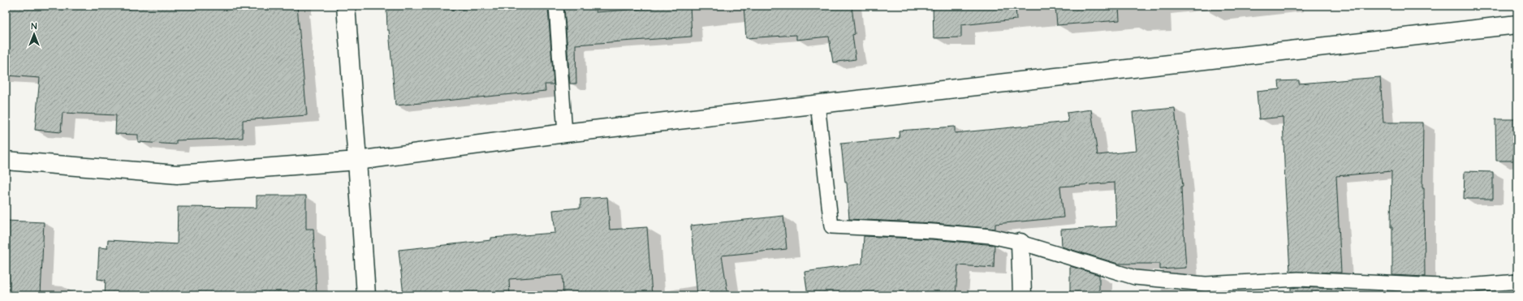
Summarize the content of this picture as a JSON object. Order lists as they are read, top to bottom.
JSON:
{
  "north": "top"
}
